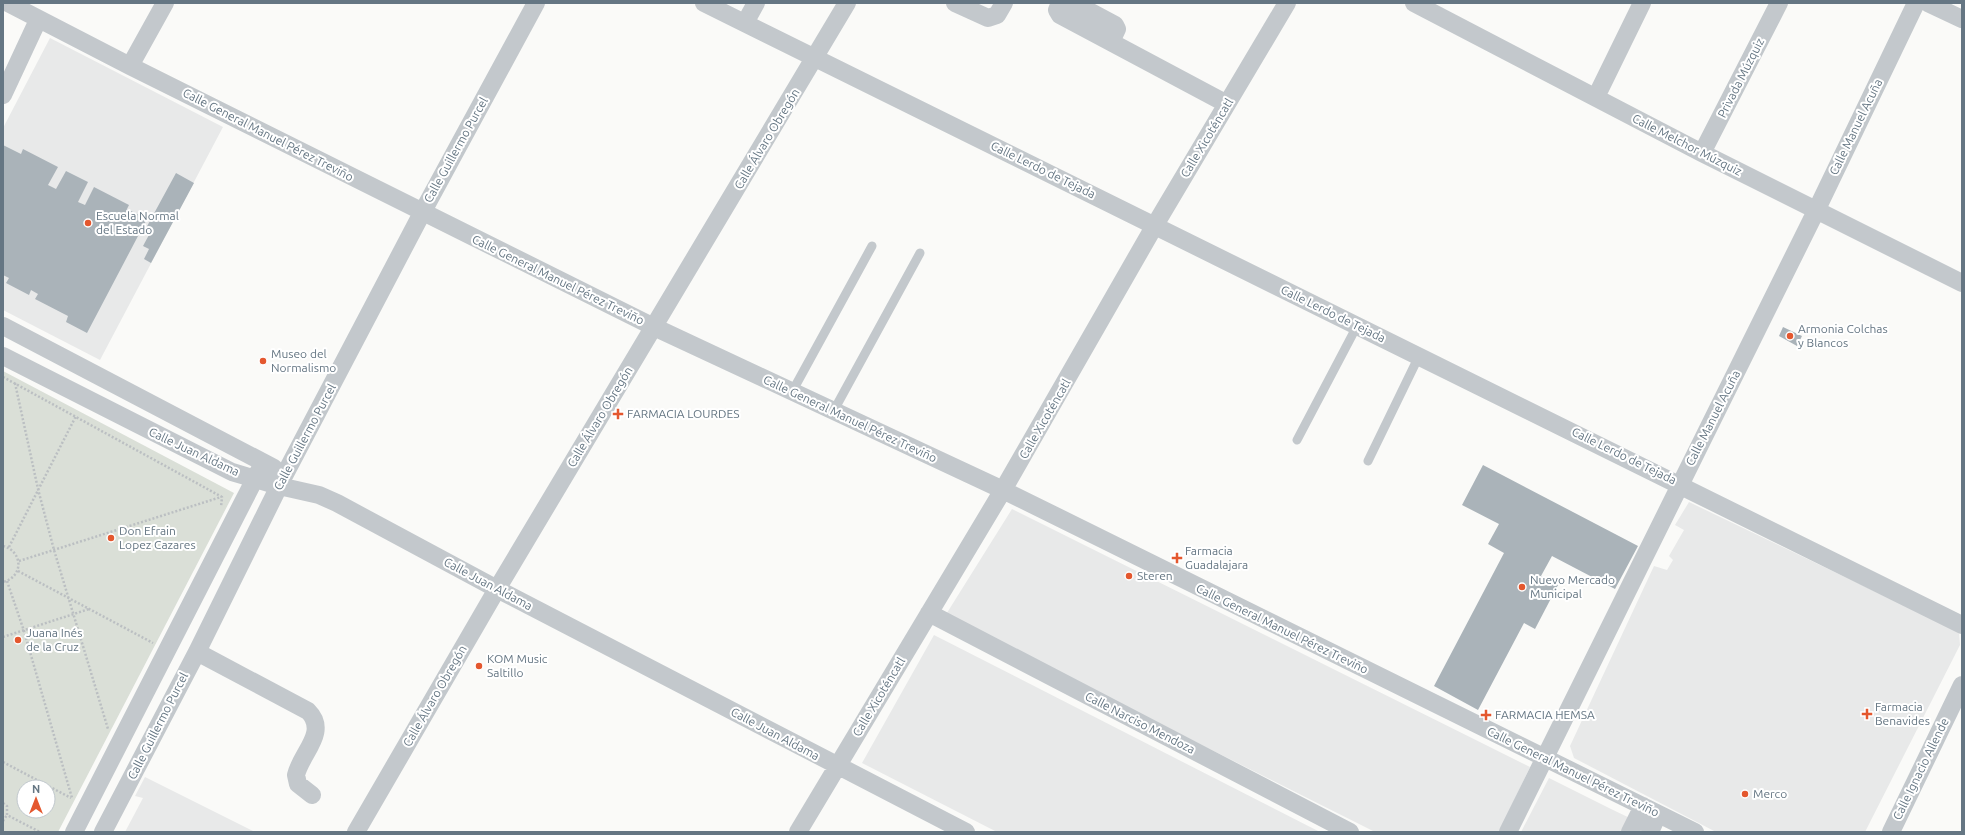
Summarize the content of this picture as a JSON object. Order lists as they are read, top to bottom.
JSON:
{
  "streets": {
    "street": [
      "Privada Múzquiz",
      "Calle Manuel Acuña",
      "Calle General Manuel Pérez Treviño",
      "Calle Xicoténcatl",
      "Calle Álvaro Obregón",
      "Calle Melchor Múzquiz",
      "Calle Guillermo Purcel",
      "Calle Lerdo de Tejada",
      "Calle Juan Aldama",
      "Calle Narciso Mendoza",
      "Calle Ignacio Allende"
    ]
  },
  "crossings": [
    ["Privada Múzquiz", "Calle Melchor Múzquiz"],
    ["Calle Manuel Acuña", "Calle General Manuel Pérez Treviño"],
    ["Calle Manuel Acuña", "Calle Melchor Múzquiz"],
    ["Calle Manuel Acuña", "Calle Lerdo de Tejada"],
    ["Calle General Manuel Pérez Treviño", "Calle Xicoténcatl"],
    ["Calle General Manuel Pérez Treviño", "Calle Álvaro Obregón"],
    ["Calle General Manuel Pérez Treviño", "Calle Guillermo Purcel"],
    ["Calle Xicoténcatl", "Calle Lerdo de Tejada"],
    ["Calle Xicoténcatl", "Calle Juan Aldama"],
    ["Calle Xicoténcatl", "Calle Narciso Mendoza"],
    ["Calle Álvaro Obregón", "Calle Lerdo de Tejada"],
    ["Calle Álvaro Obregón", "Calle Juan Aldama"],
    ["Calle Guillermo Purcel", "Calle Juan Aldama"]
  ],
  "places": {
    "other": [
      "Escuela Normal del Estado",
      "Armonia Colchas y Blancos",
      "Museo del Normalismo",
      "Don Efrain Lopez Cazares",
      "Steren",
      "Nuevo Mercado Municipal",
      "Juana Inés de la Cruz",
      "KOM Music Saltillo",
      "Merco"
    ],
    "health": [
      "FARMACIA LOURDES",
      "Farmacia Guadalajara",
      "Farmacia Benavides",
      "FARMACIA HEMSA"
    ]
  },
  "north": "top"
}
